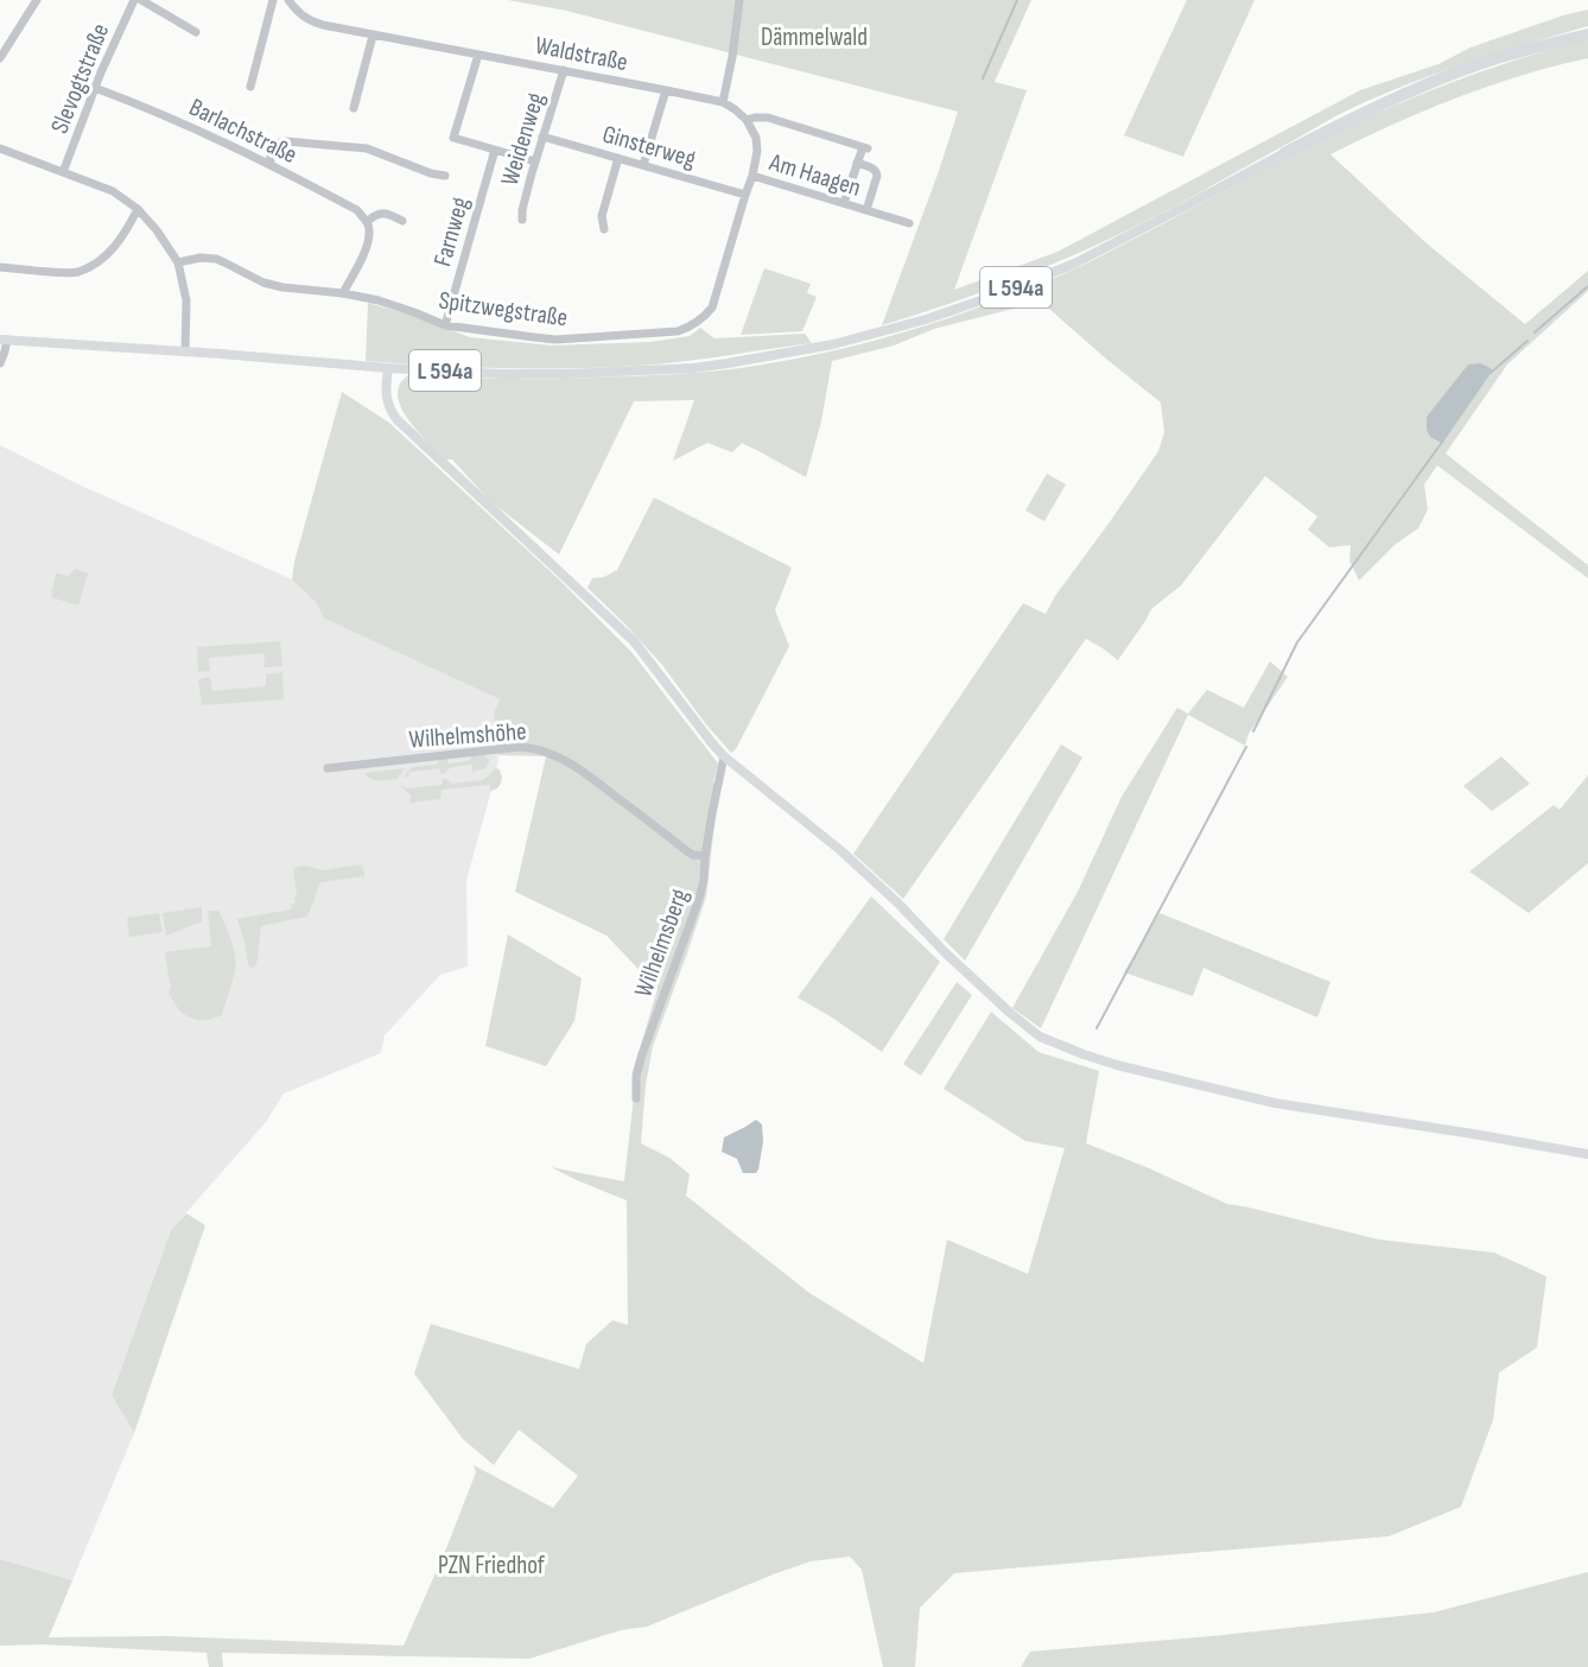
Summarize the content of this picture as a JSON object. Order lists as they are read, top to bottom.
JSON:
{
  "streets": {
    "highway": ["L 594a"],
    "street": [
      "Waldstraße",
      "Slevogtstraße",
      "Barlachstraße",
      "Weidenweg",
      "Ginsterweg",
      "Am Haagen",
      "Farnweg",
      "Spitzwegstraße",
      "Wilhelmshöhe",
      "Wilhelmsberg"
    ]
  },
  "crossings": [
    ["Waldstraße", "Weidenweg"],
    ["Waldstraße", "Spitzwegstraße"],
    ["Slevogtstraße", "Barlachstraße"],
    ["Weidenweg", "Ginsterweg"],
    ["Ginsterweg", "Spitzwegstraße"],
    ["Am Haagen", "Spitzwegstraße"],
    ["Farnweg", "Spitzwegstraße"],
    ["Wilhelmshöhe", "Wilhelmsberg"]
  ],
  "parks": ["Dämmelwald", "PZN Friedhof"]
}
